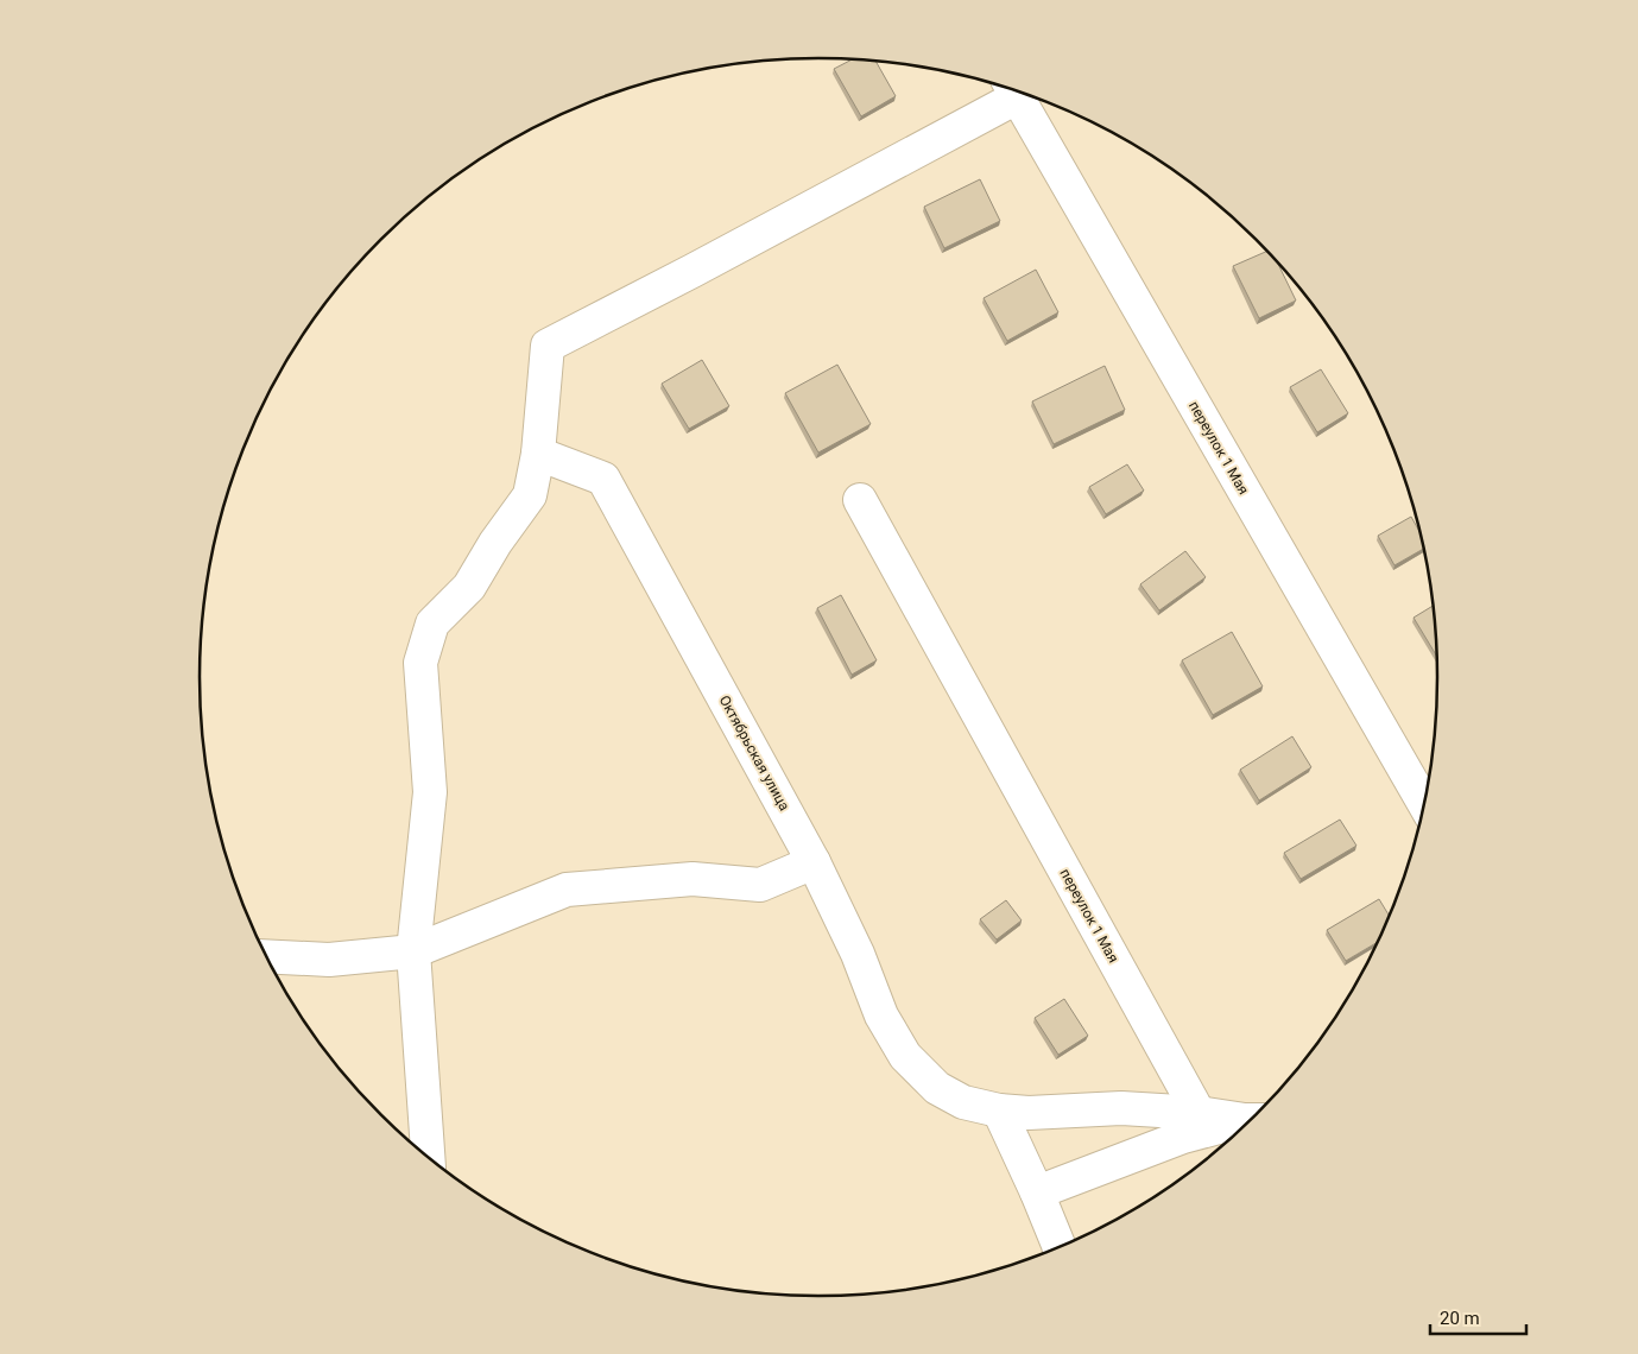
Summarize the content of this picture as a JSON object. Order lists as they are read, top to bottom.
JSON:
{
  "streets": {
    "street": ["переулок 1 Мая", "Октябрьская улица"]
  },
  "crossings": [
    ["переулок 1 Мая", "Октябрьская улица"]
  ],
  "scale_bar": "20 m"
}
